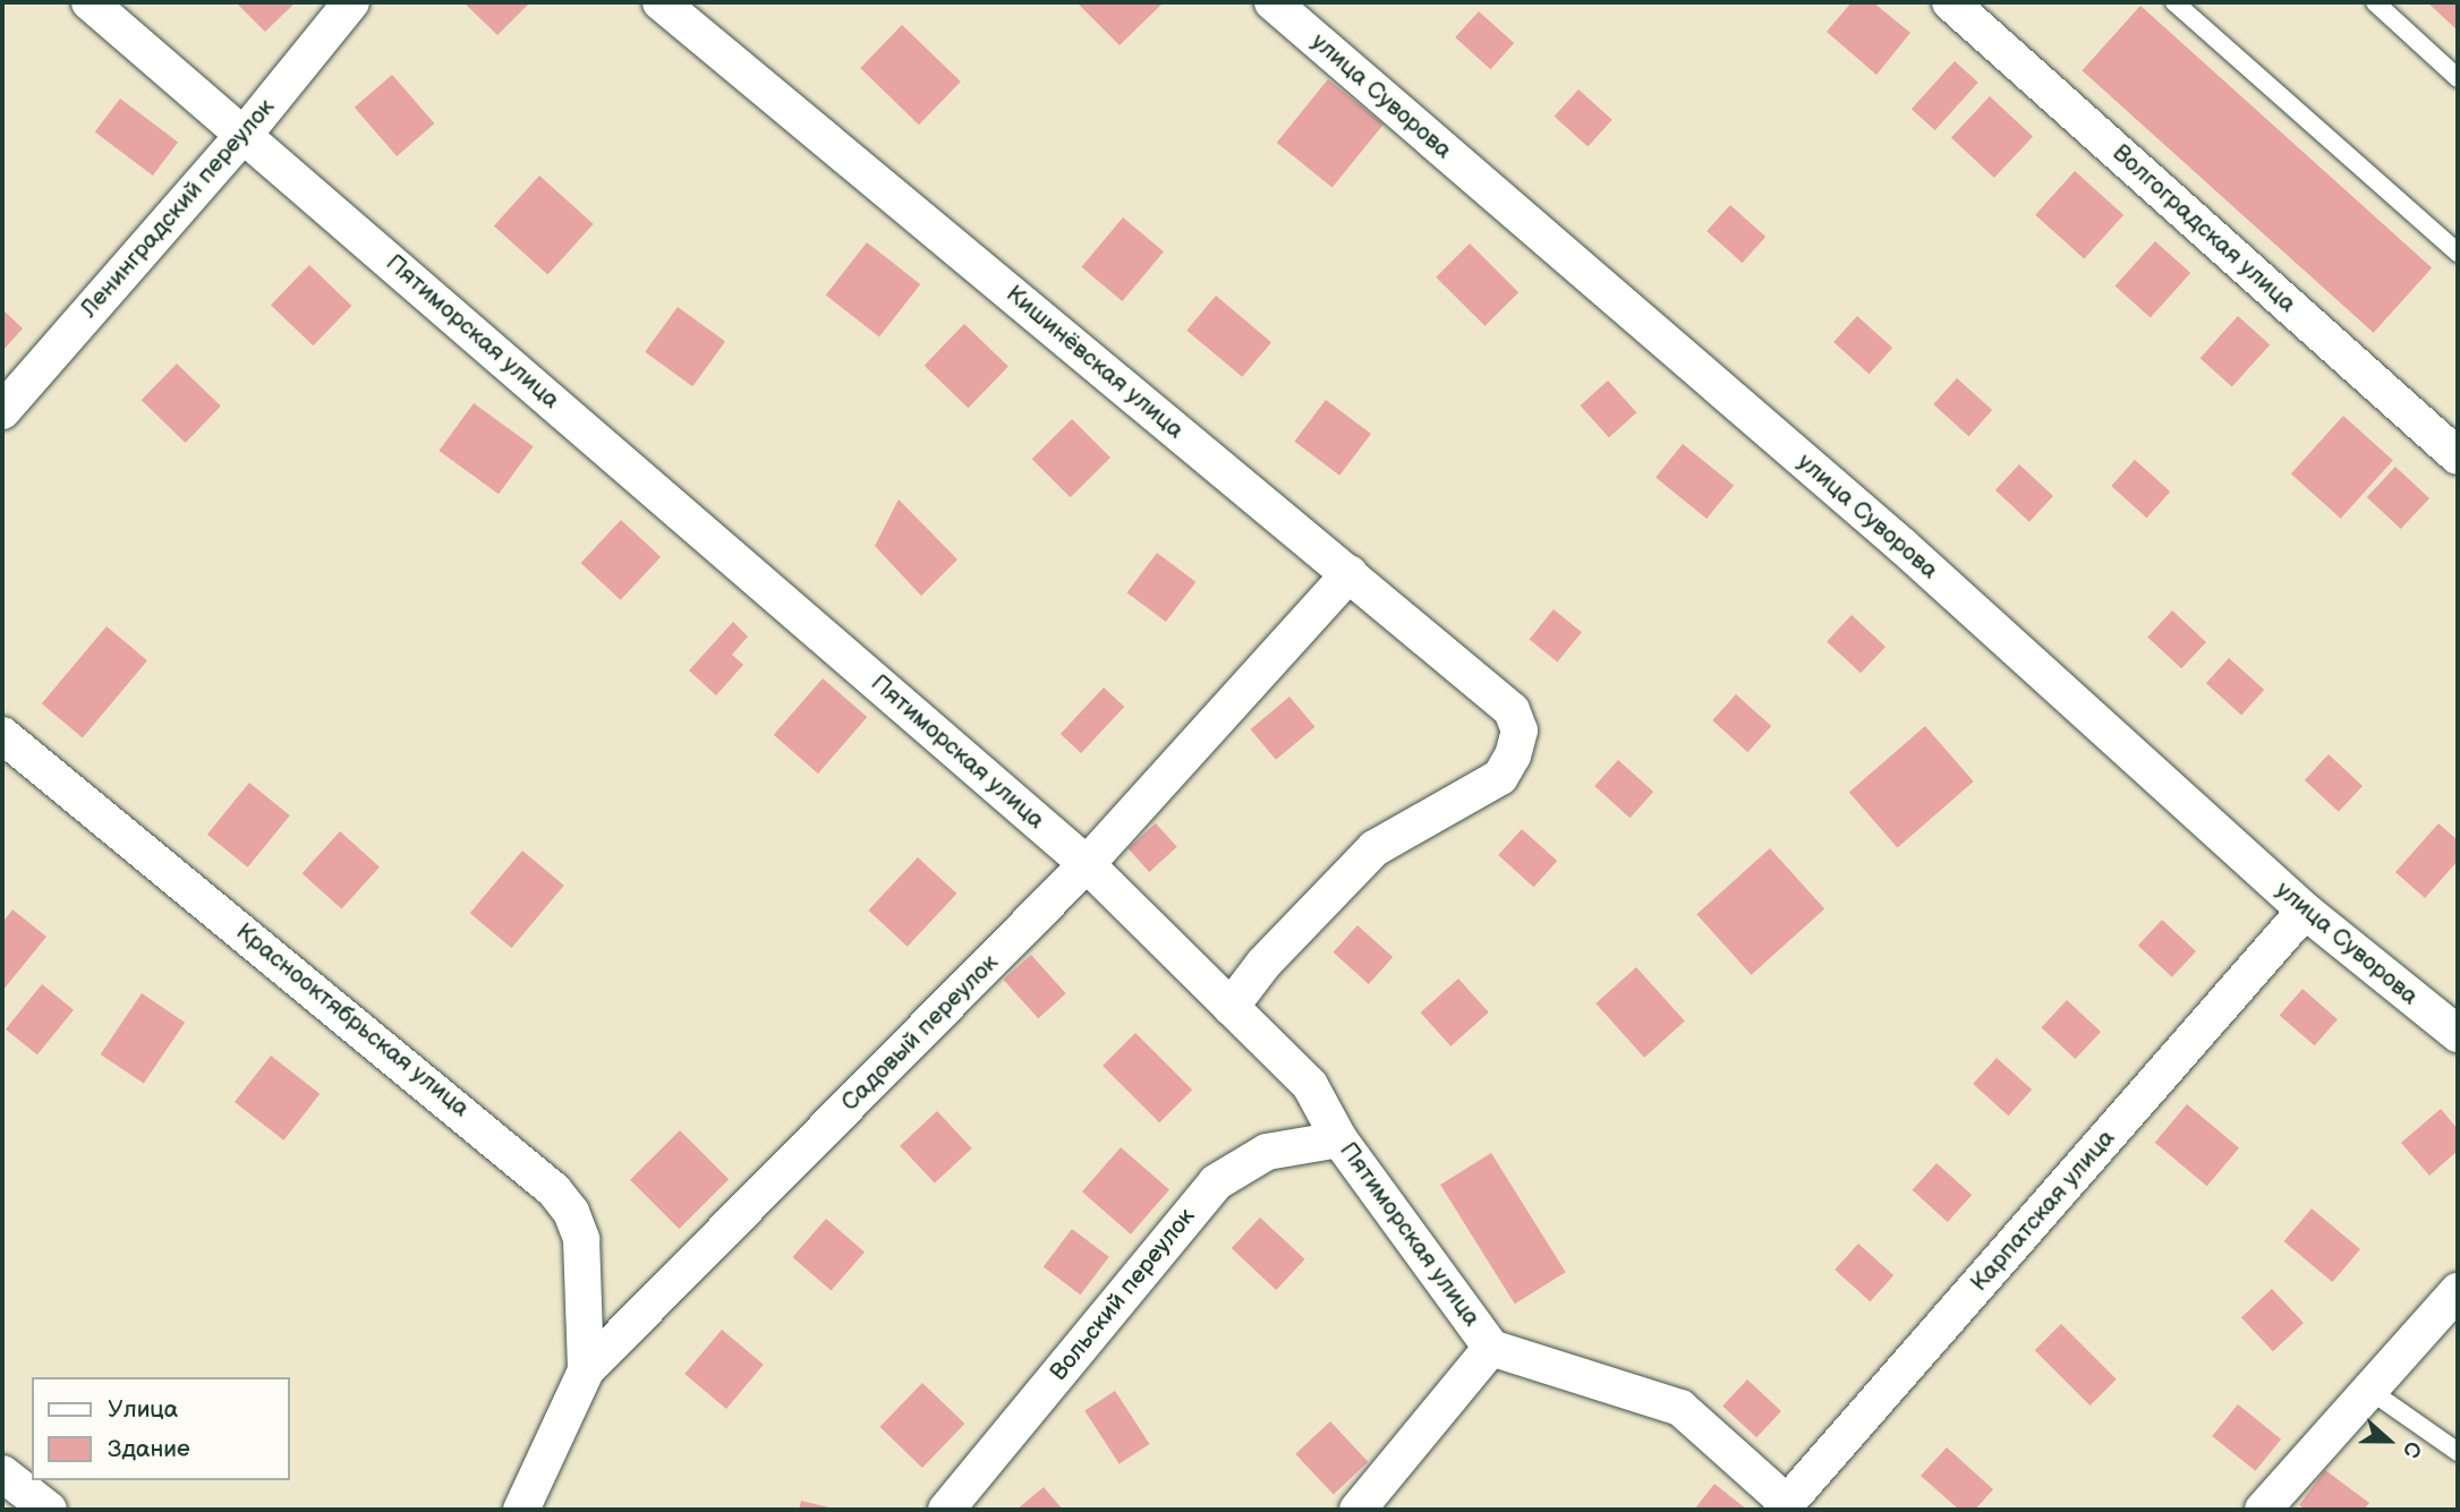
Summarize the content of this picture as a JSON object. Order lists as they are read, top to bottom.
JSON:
{
  "streets": {
    "street": [
      "улица Суворова",
      "Ленинградский переулок",
      "Волгоградская улица",
      "Пятиморская улица",
      "Кишинёвская улица",
      "Краснооктябрьская улица",
      "Садовый переулок",
      "Карпатская улица",
      "Вольский переулок"
    ]
  },
  "crossings": [
    ["улица Суворова", "Карпатская улица"],
    ["Ленинградский переулок", "Пятиморская улица"],
    ["Пятиморская улица", "Кишинёвская улица"],
    ["Пятиморская улица", "Садовый переулок"],
    ["Пятиморская улица", "Карпатская улица"],
    ["Пятиморская улица", "Вольский переулок"],
    ["Кишинёвская улица", "Садовый переулок"],
    ["Краснооктябрьская улица", "Садовый переулок"]
  ],
  "legend": ["Улица", "Здание"],
  "north": "right"
}
